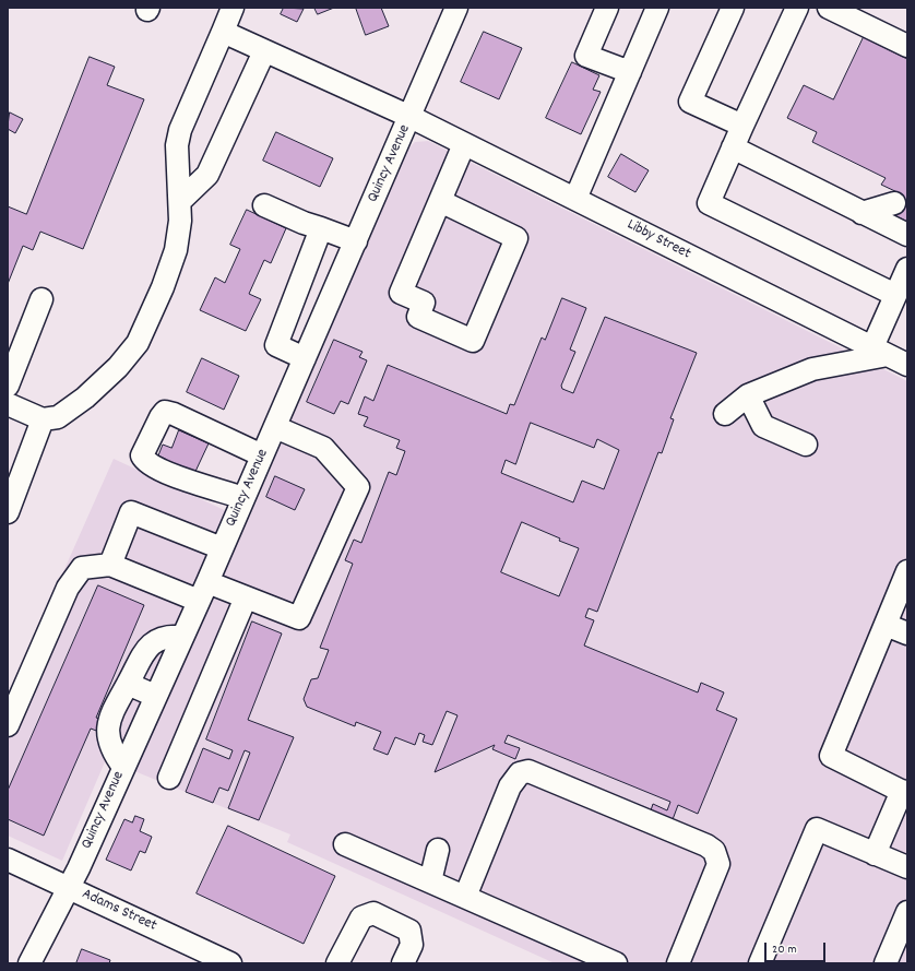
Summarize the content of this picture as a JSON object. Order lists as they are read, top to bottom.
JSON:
{
  "streets": {
    "street": ["Quincy Avenue", "Libby Street", "Adams Street"]
  },
  "crossings": [
    ["Quincy Avenue", "Libby Street"],
    ["Quincy Avenue", "Adams Street"]
  ],
  "scale_bar": "20 m"
}
